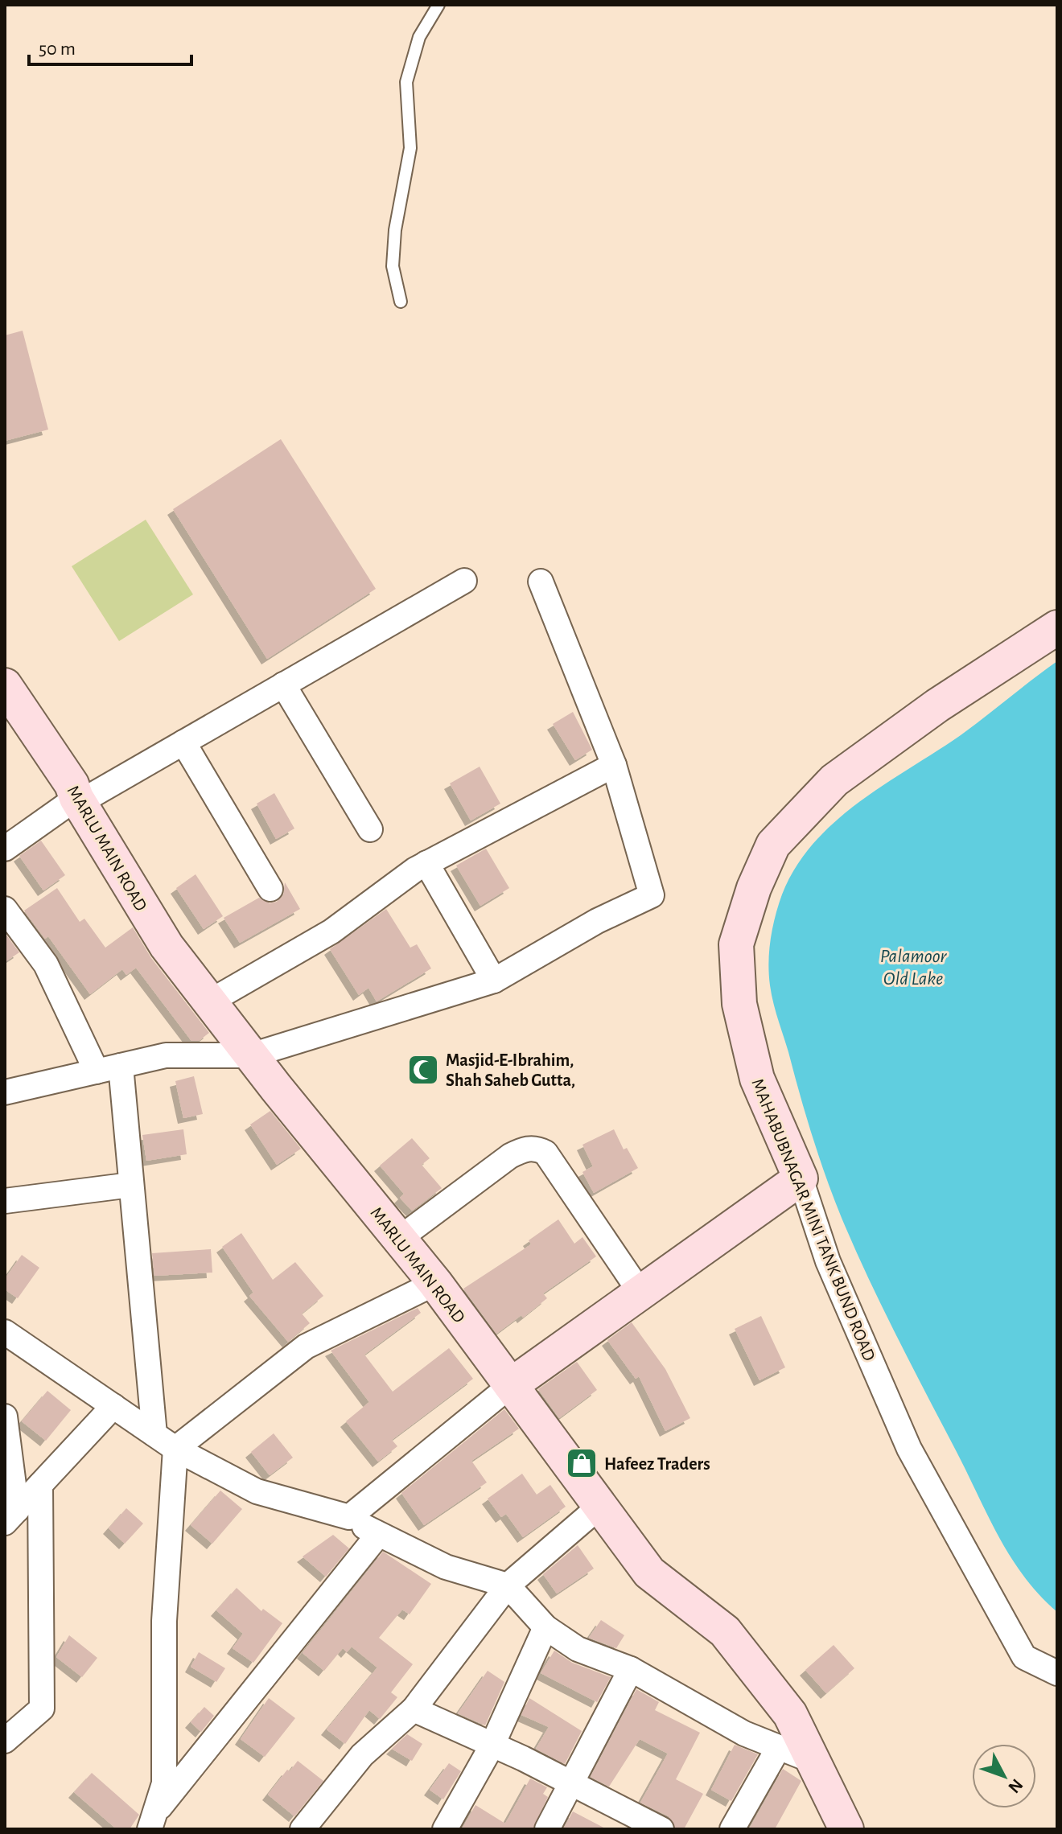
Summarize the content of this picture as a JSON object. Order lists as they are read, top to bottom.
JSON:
{
  "streets": {
    "street": ["MARLU MAIN ROAD", "MAHABUBNAGAR MINI TANK BUND ROAD"]
  },
  "water": ["Palamoor Old Lake"],
  "places": {
    "mosque": ["Masjid-E-Ibrahim, Shah Saheb Gutta,"],
    "shop": ["Hafeez Traders"]
  },
  "scale_bar": "50 m",
  "north": "bottom right"
}
